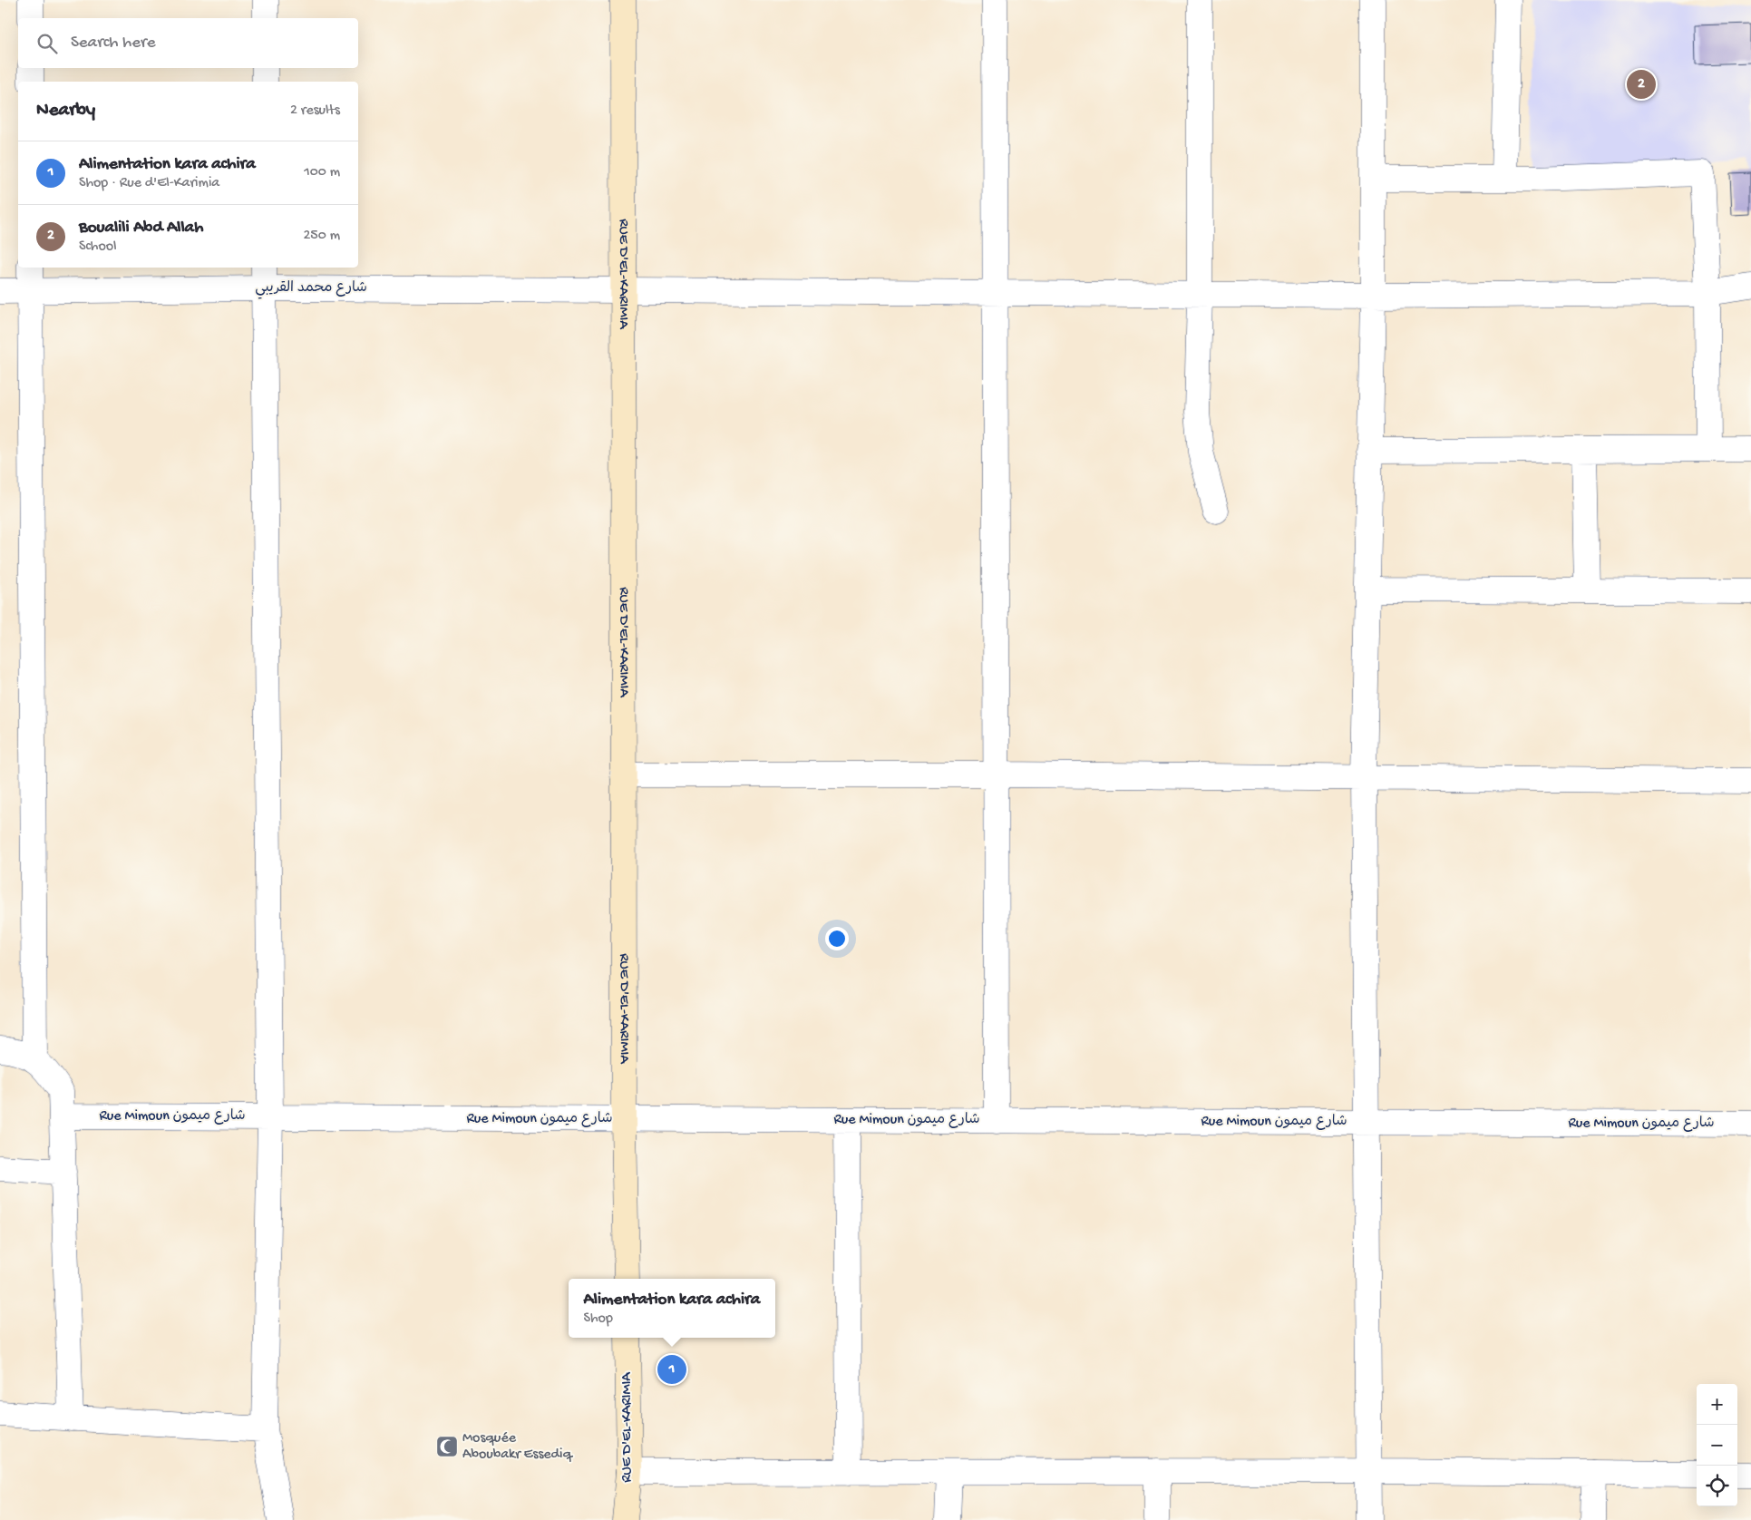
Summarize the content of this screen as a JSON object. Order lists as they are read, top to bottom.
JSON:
{
  "streets": {
    "main road": ["RUE D'EL-KARIMIA"],
    "street": ["شارع محمد القريبي", "Rue Mimoun شارع ميمون"]
  },
  "crossings": [
    ["RUE D'EL-KARIMIA", "شارع محمد القريبي"],
    ["RUE D'EL-KARIMIA", "Rue Mimoun شارع ميمون"]
  ],
  "places": {
    "mosque": ["Mosquée Aboubakr Essediq"]
  },
  "page": {
    "search": "Search here",
    "pins": ["2", "1"],
    "heading": ["Nearby", "2 results"],
    "list": [
      {
        "mark": "1",
        "name": "Alimentation kara achira",
        "note": "Shop · Rue d'El-Karimia",
        "value": "100 m"
      },
      {
        "mark": "2",
        "name": "Boualili Abd Allah",
        "note": "School",
        "value": "250 m"
      }
    ],
    "popup": ["Alimentation kara achira", "Shop"],
    "map_buttons": ["+", "−"]
  }
}
